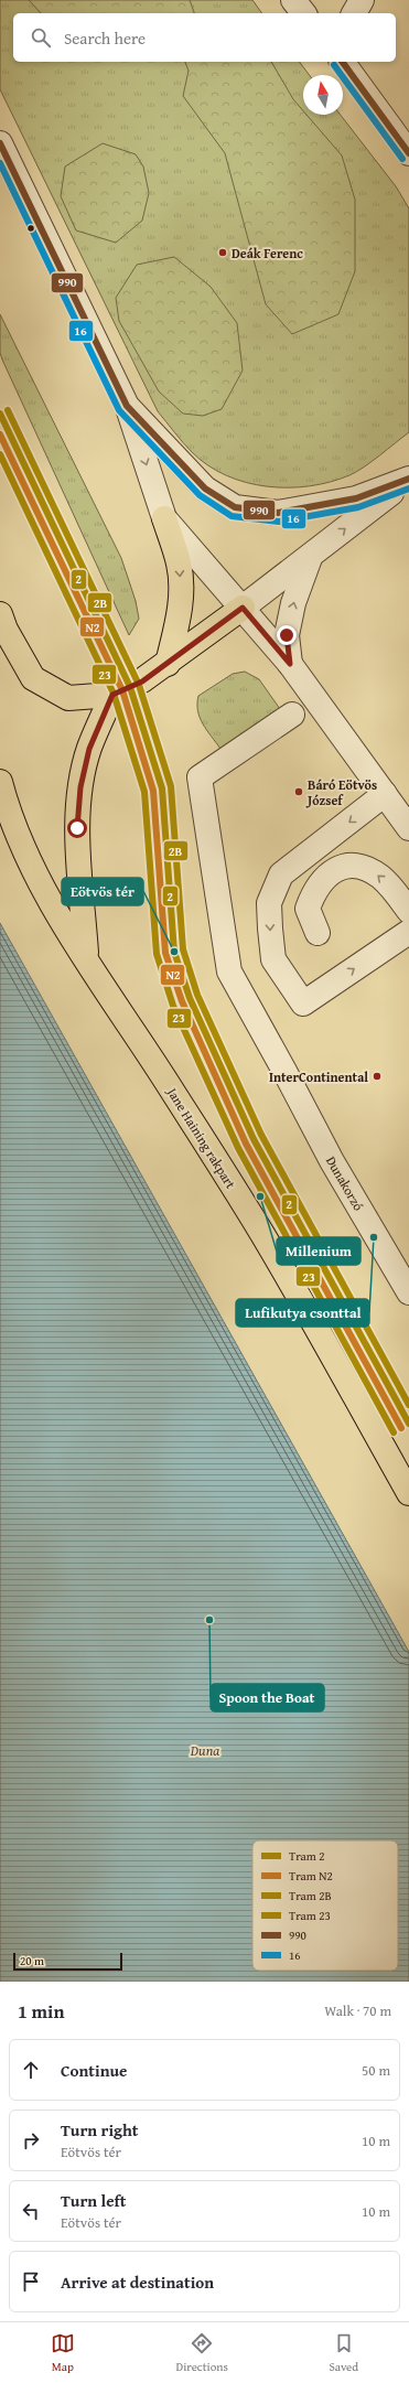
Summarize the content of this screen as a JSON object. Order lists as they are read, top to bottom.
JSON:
{
  "streets": {
    "main road": ["Jane Haining rakpart"],
    "street": ["Dunakorzó"]
  },
  "water": ["Duna"],
  "places": [
    "Deák Ferenc",
    "Báró Eötvös József",
    "Eötvös tér",
    "InterContinental",
    "Millenium",
    "Lufikutya csonttal",
    "Spoon the Boat"
  ],
  "lines": [
    "transit line 990",
    "transit line 16",
    "tram line 2B",
    "tram line 2",
    "tram line N2",
    "tram line 23"
  ],
  "legend": [
    "Tram 2",
    "Tram N2",
    "Tram 2B",
    "Tram 23",
    "990",
    "16"
  ],
  "scale_bar": "20 m",
  "north": "top",
  "page": {
    "search": "Search here",
    "scale": "20 m",
    "heading": ["1 min", "Walk · 70 m"],
    "list": [
      ["Continue", "50 m"],
      ["Turn right", "Eötvös tér", "10 m"],
      ["Turn left", "Eötvös tér", "10 m"],
      "Arrive at destination"
    ],
    "nav": ["Map", "Directions", "Saved"]
  }
}
